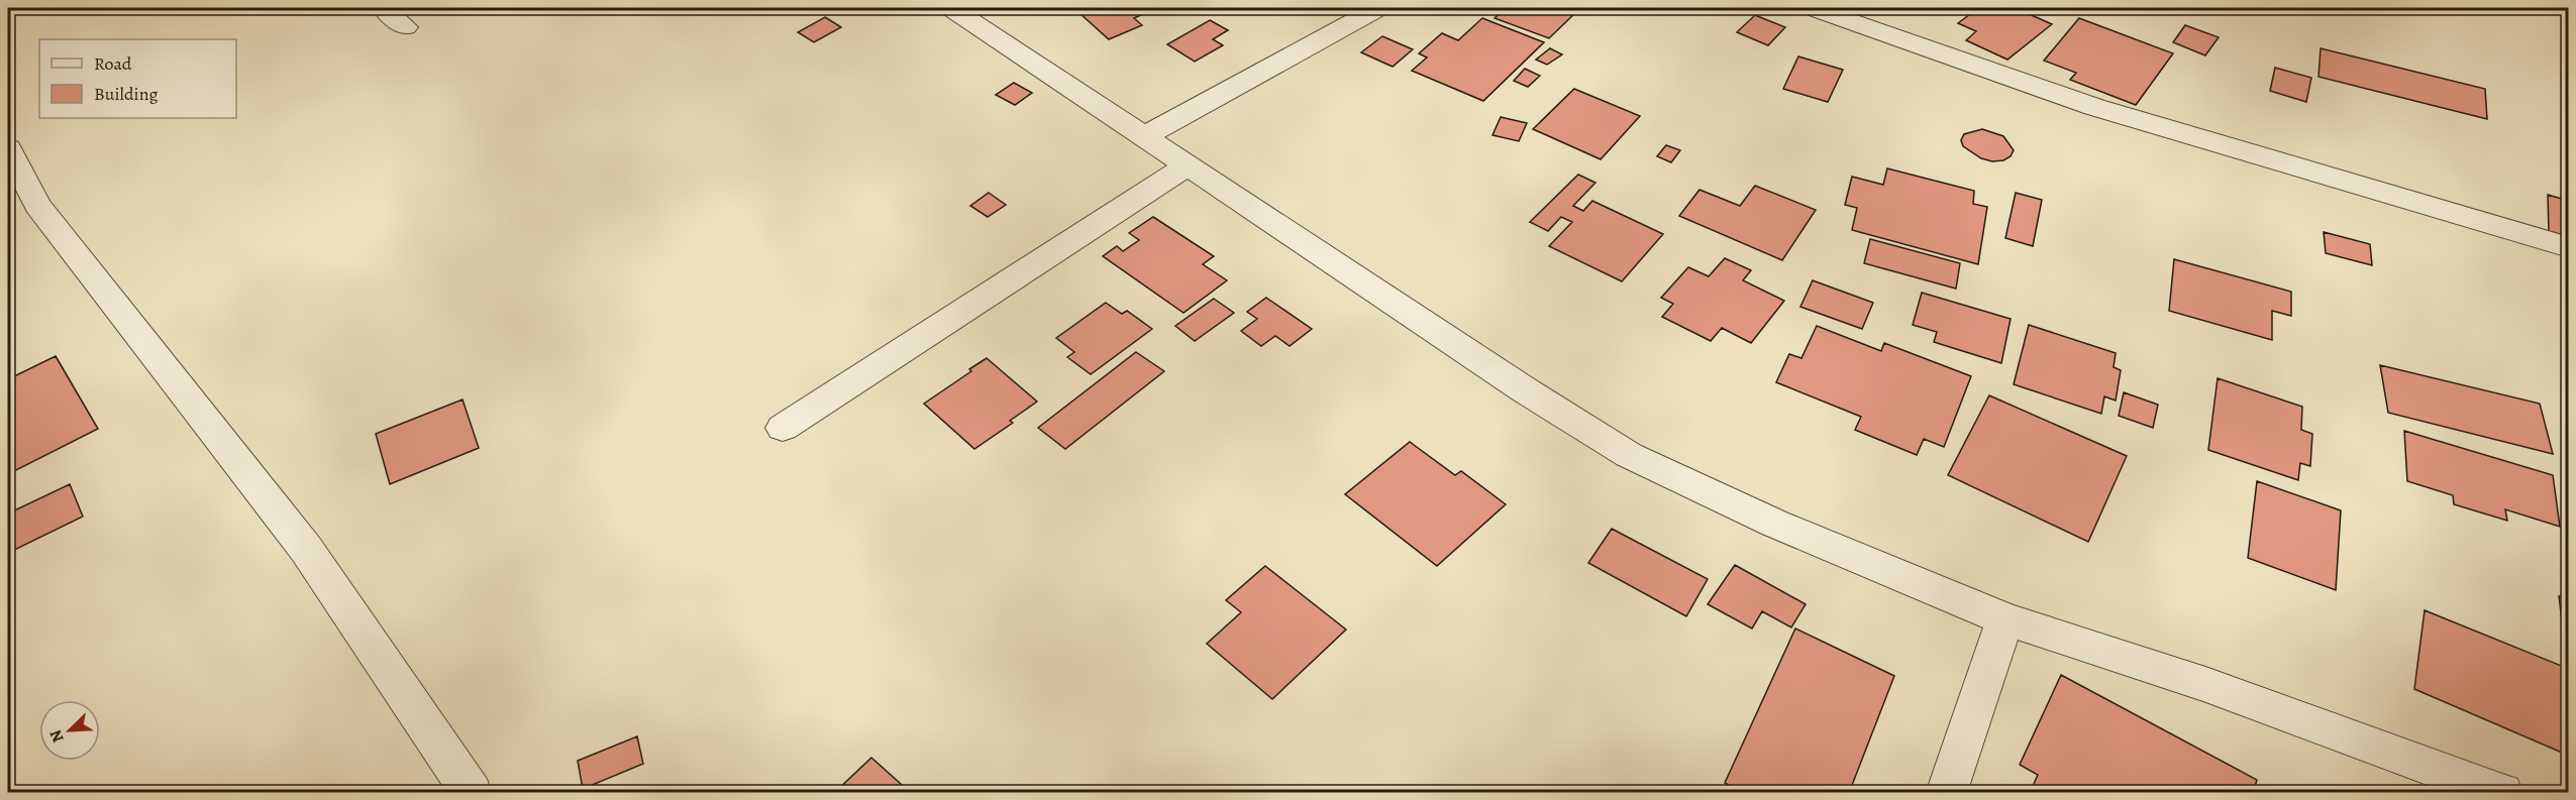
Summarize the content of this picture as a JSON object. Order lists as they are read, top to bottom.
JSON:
{
  "legend": ["Road", "Building"],
  "north": "bottom left"
}
